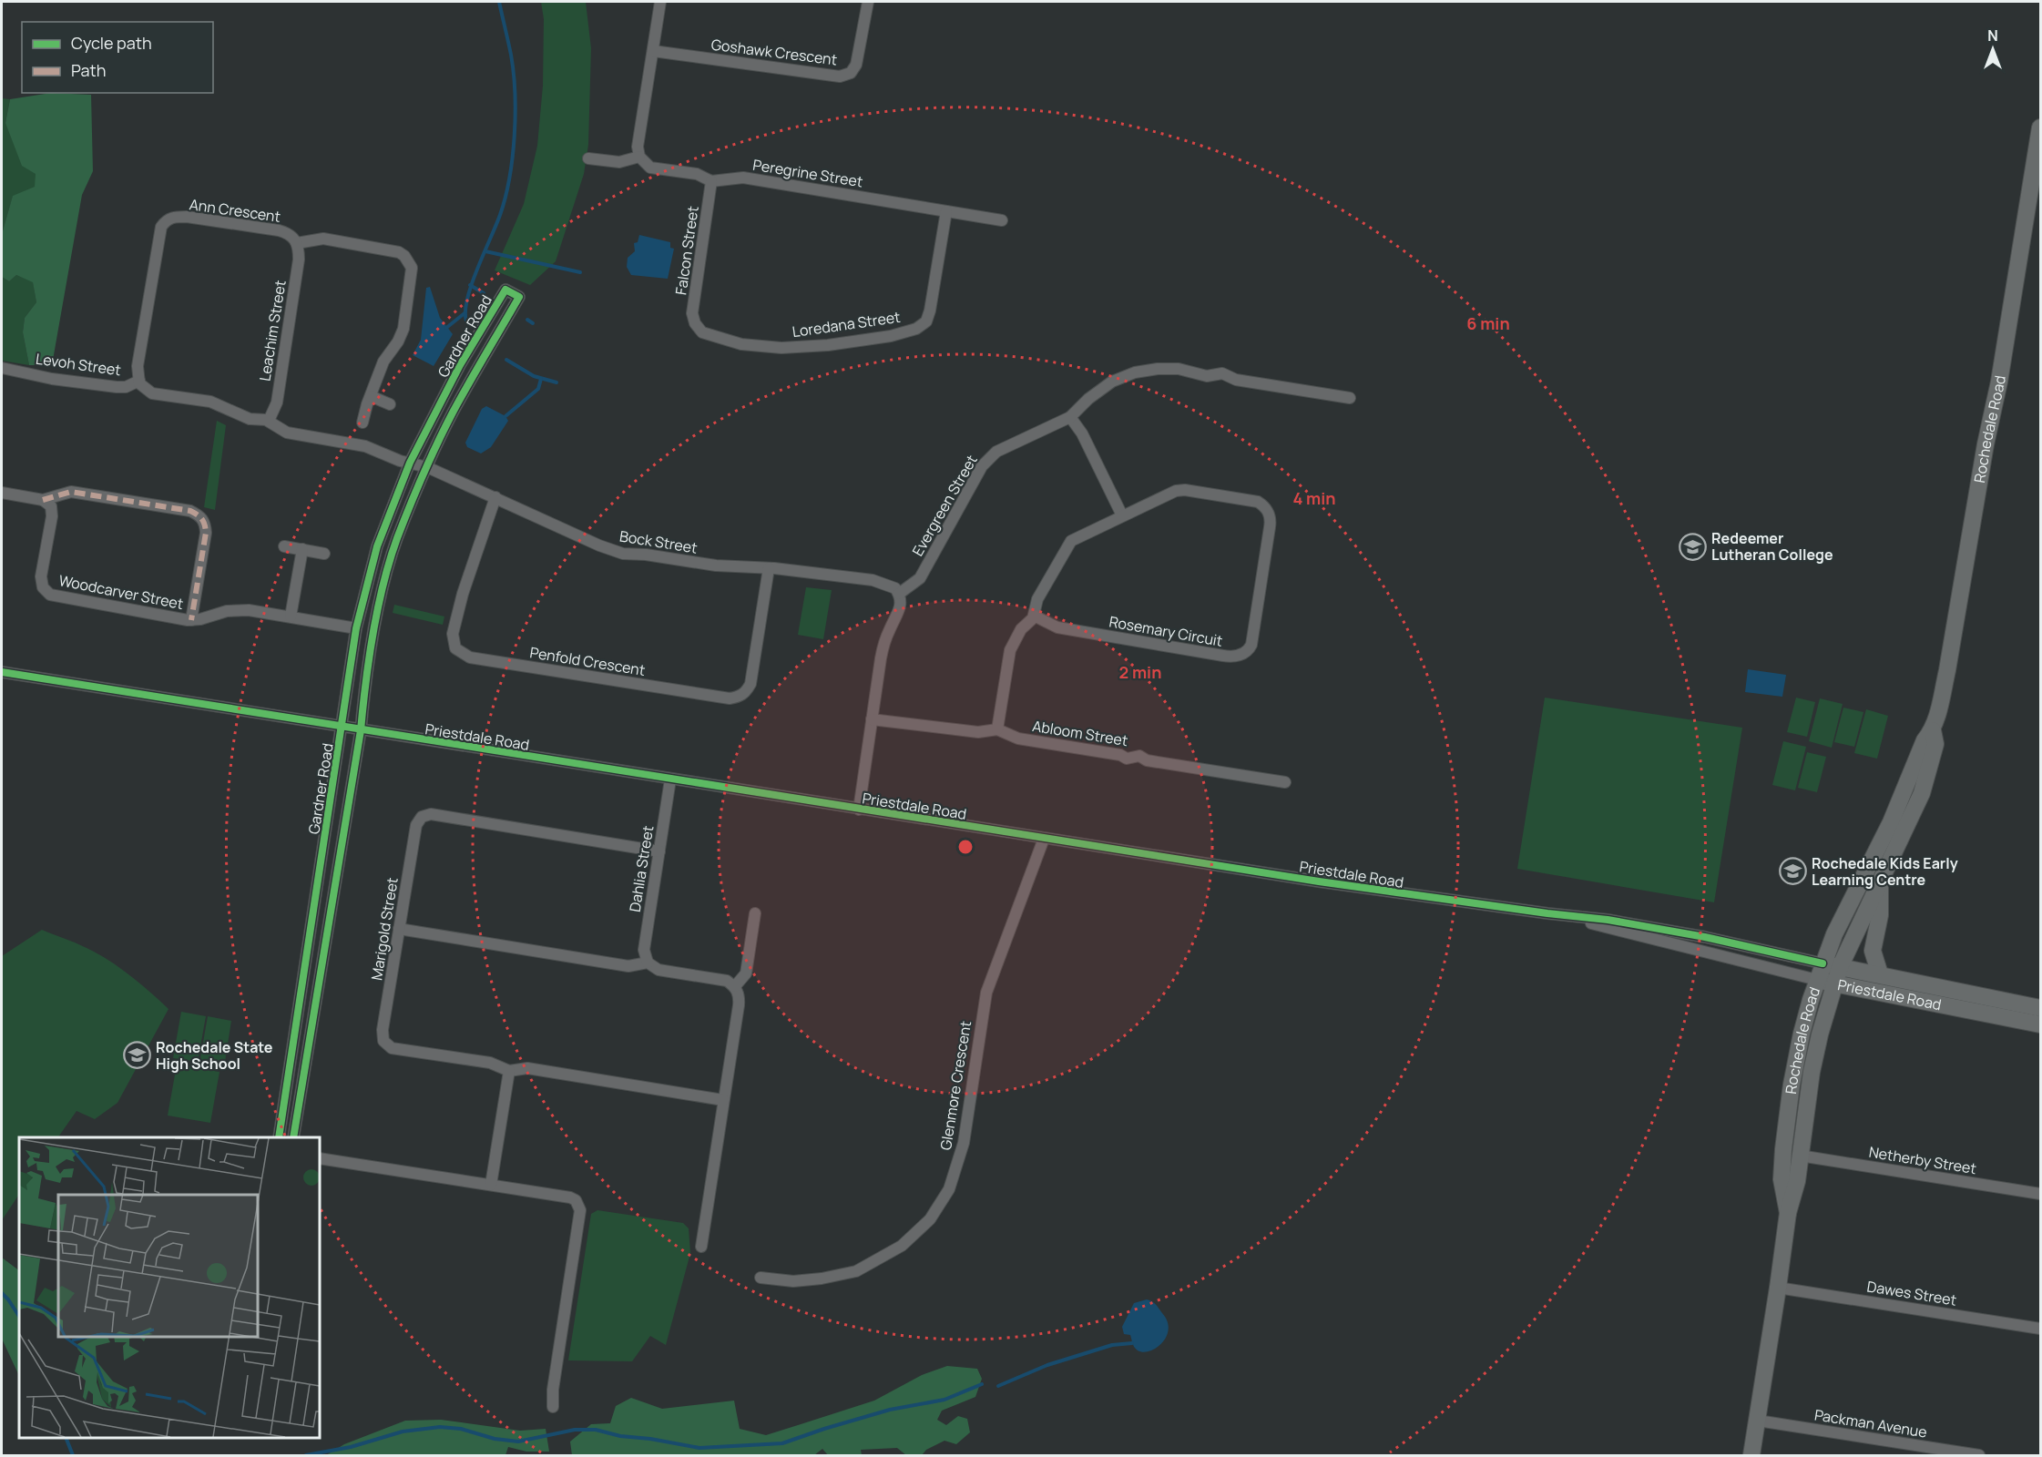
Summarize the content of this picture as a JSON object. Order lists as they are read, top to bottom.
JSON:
{
  "streets": {
    "main road": ["Rochedale Road", "Priestdale Road"],
    "street": [
      "Goshawk Crescent",
      "Peregrine Street",
      "Ann Crescent",
      "Falcon Street",
      "Loredana Street",
      "Leachim Street",
      "Gardner Road",
      "Levoh Street",
      "Evergreen Street",
      "Bock Street",
      "Woodcarver Street",
      "Rosemary Circuit",
      "Penfold Crescent",
      "Abloom Street",
      "Dahlia Street",
      "Marigold Street",
      "Glenmore Crescent",
      "Netherby Street",
      "Dawes Street",
      "Packman Avenue"
    ]
  },
  "crossings": [
    ["Peregrine Street", "Falcon Street"],
    ["Peregrine Street", "Loredana Street"],
    ["Ann Crescent", "Leachim Street"],
    ["Ann Crescent", "Levoh Street"],
    ["Falcon Street", "Loredana Street"],
    ["Leachim Street", "Levoh Street"],
    ["Gardner Road", "Levoh Street"],
    ["Gardner Road", "Bock Street"],
    ["Gardner Road", "Woodcarver Street"],
    ["Gardner Road", "Priestdale Road"],
    ["Levoh Street", "Bock Street"],
    ["Rochedale Road", "Priestdale Road"],
    ["Rochedale Road", "Netherby Street"],
    ["Rochedale Road", "Dawes Street"],
    ["Rochedale Road", "Packman Avenue"],
    ["Evergreen Street", "Bock Street"],
    ["Bock Street", "Penfold Crescent"],
    ["Rosemary Circuit", "Abloom Street"],
    ["Priestdale Road", "Dahlia Street"],
    ["Priestdale Road", "Glenmore Crescent"],
    ["Dahlia Street", "Marigold Street"]
  ],
  "places": {
    "school or university": ["Redeemer Lutheran College", "Rochedale Kids Early Learning Centre", "Rochedale State High School"]
  },
  "legend": ["Cycle path", "Path"],
  "north": "top",
  "rings": ["6 min", "4 min", "2 min"]
}
